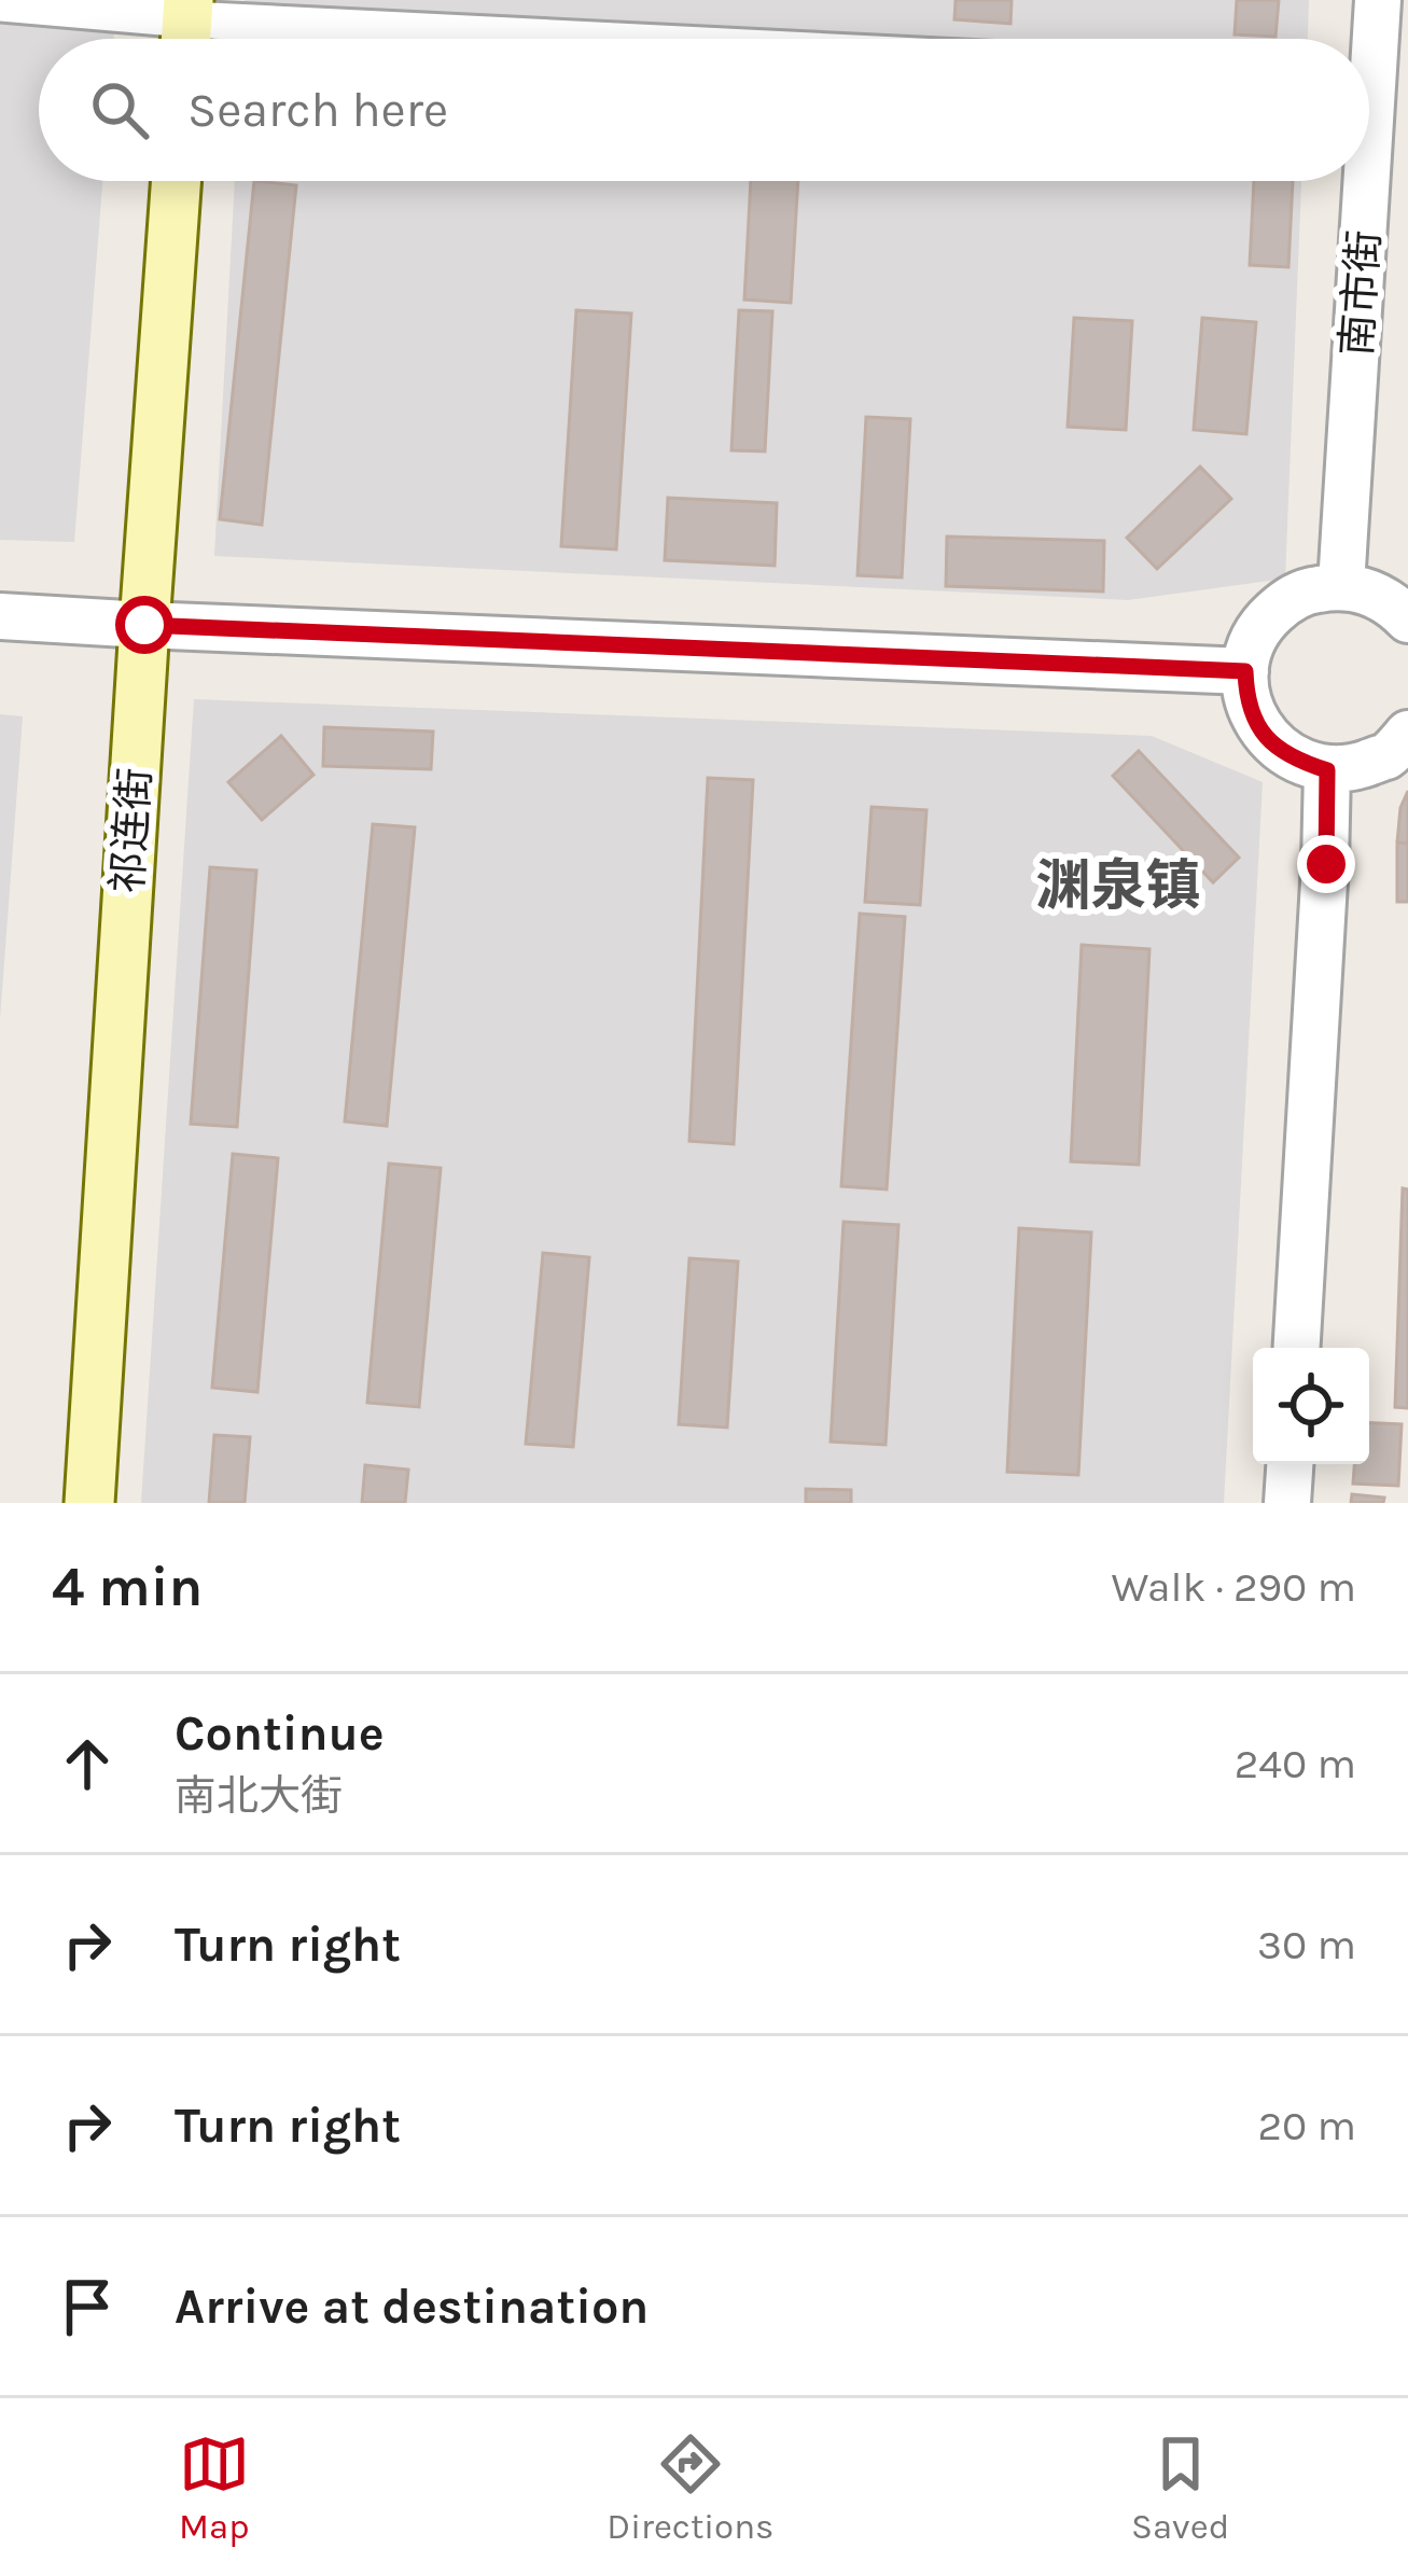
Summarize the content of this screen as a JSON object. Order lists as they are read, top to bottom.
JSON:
{
  "streets": {
    "main road": ["祁连街"],
    "street": ["南市街"]
  },
  "districts": ["渊泉镇"],
  "page": {
    "search": "Search here",
    "heading": ["4 min", "Walk · 290 m"],
    "list": [
      ["Continue", "南北大街", "240 m"],
      ["Turn right", "30 m"],
      ["Turn right", "20 m"],
      "Arrive at destination"
    ],
    "nav": ["Map", "Directions", "Saved"]
  }
}
